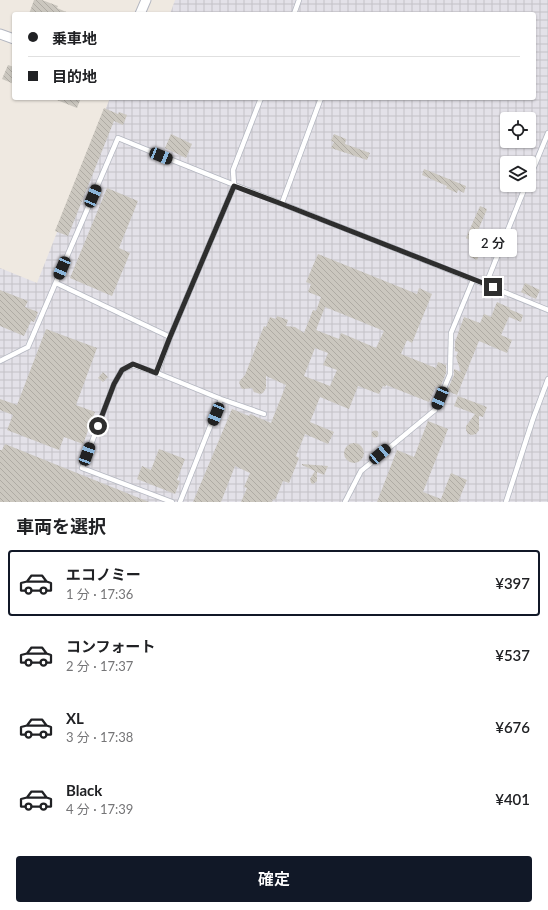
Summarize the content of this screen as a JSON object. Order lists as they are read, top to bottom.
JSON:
{
  "page": {
    "banner": ["乗車地", "目的地"],
    "bubble": "2 分",
    "heading": "車両を選択",
    "list": [
      {
        "name": "エコノミー",
        "note": "1 分 · 17:36",
        "value": "¥397"
      },
      {
        "name": "コンフォート",
        "note": "2 分 · 17:37",
        "value": "¥537"
      },
      {
        "name": "XL",
        "note": "3 分 · 17:38",
        "value": "¥676"
      },
      {
        "name": "Black",
        "note": "4 分 · 17:39",
        "value": "¥401"
      }
    ],
    "buttons": "確定"
  }
}
